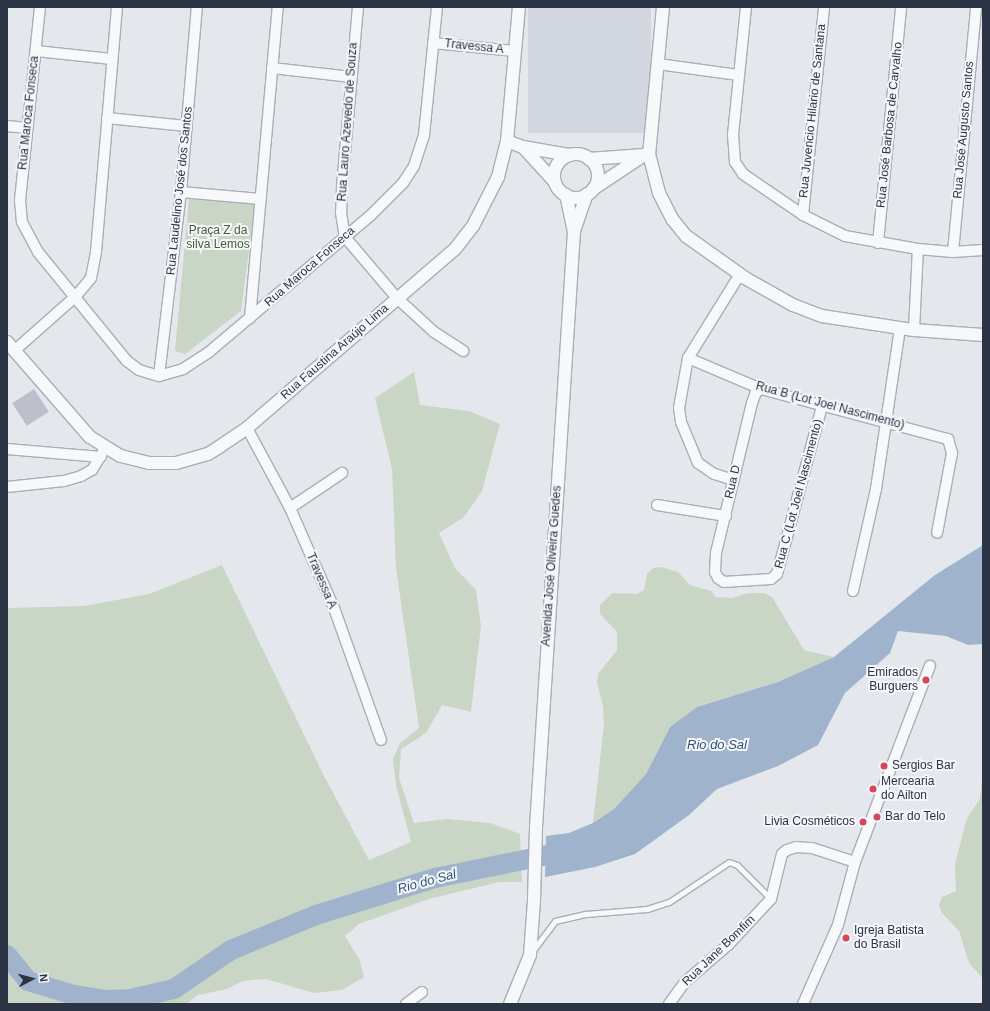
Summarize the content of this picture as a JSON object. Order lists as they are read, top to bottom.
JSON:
{
  "streets": {
    "street": [
      "Travessa A",
      "Rua Juvencio Hilario de Santana",
      "Rua Maroca Fonseca",
      "Rua Lauro Azevedo de Souza",
      "Rua José Barbosa de Carvalho",
      "Rua José Augusto Santos",
      "Rua Laudelino José dos Santos",
      "Rua Faustina Araújo Lima",
      "Rua B (Lot Joel Nascimento)",
      "Rua D",
      "Rua C (Lot Joel Nascimento)",
      "Avenida José Oliveira Guedes",
      "Rua Jane Bomfim"
    ]
  },
  "crossings": [
    ["Travessa A", "Rua Maroca Fonseca"],
    ["Travessa A", "Rua Faustina Araújo Lima"],
    ["Rua Maroca Fonseca", "Rua Lauro Azevedo de Souza"],
    ["Rua Maroca Fonseca", "Rua Laudelino José dos Santos"],
    ["Rua B (Lot Joel Nascimento)", "Rua D"],
    ["Rua B (Lot Joel Nascimento)", "Rua C (Lot Joel Nascimento)"],
    ["Rua D", "Rua C (Lot Joel Nascimento)"]
  ],
  "water": ["Rio do Sal"],
  "parks": ["Praça Z da silva Lemos"],
  "places": [
    "Emirados Burguers",
    "Sergios Bar",
    "Mercearia do Ailton",
    "Bar do Telo",
    "Livia Cosméticos",
    "Igreja Batista do Brasil"
  ],
  "north": "right"
}
